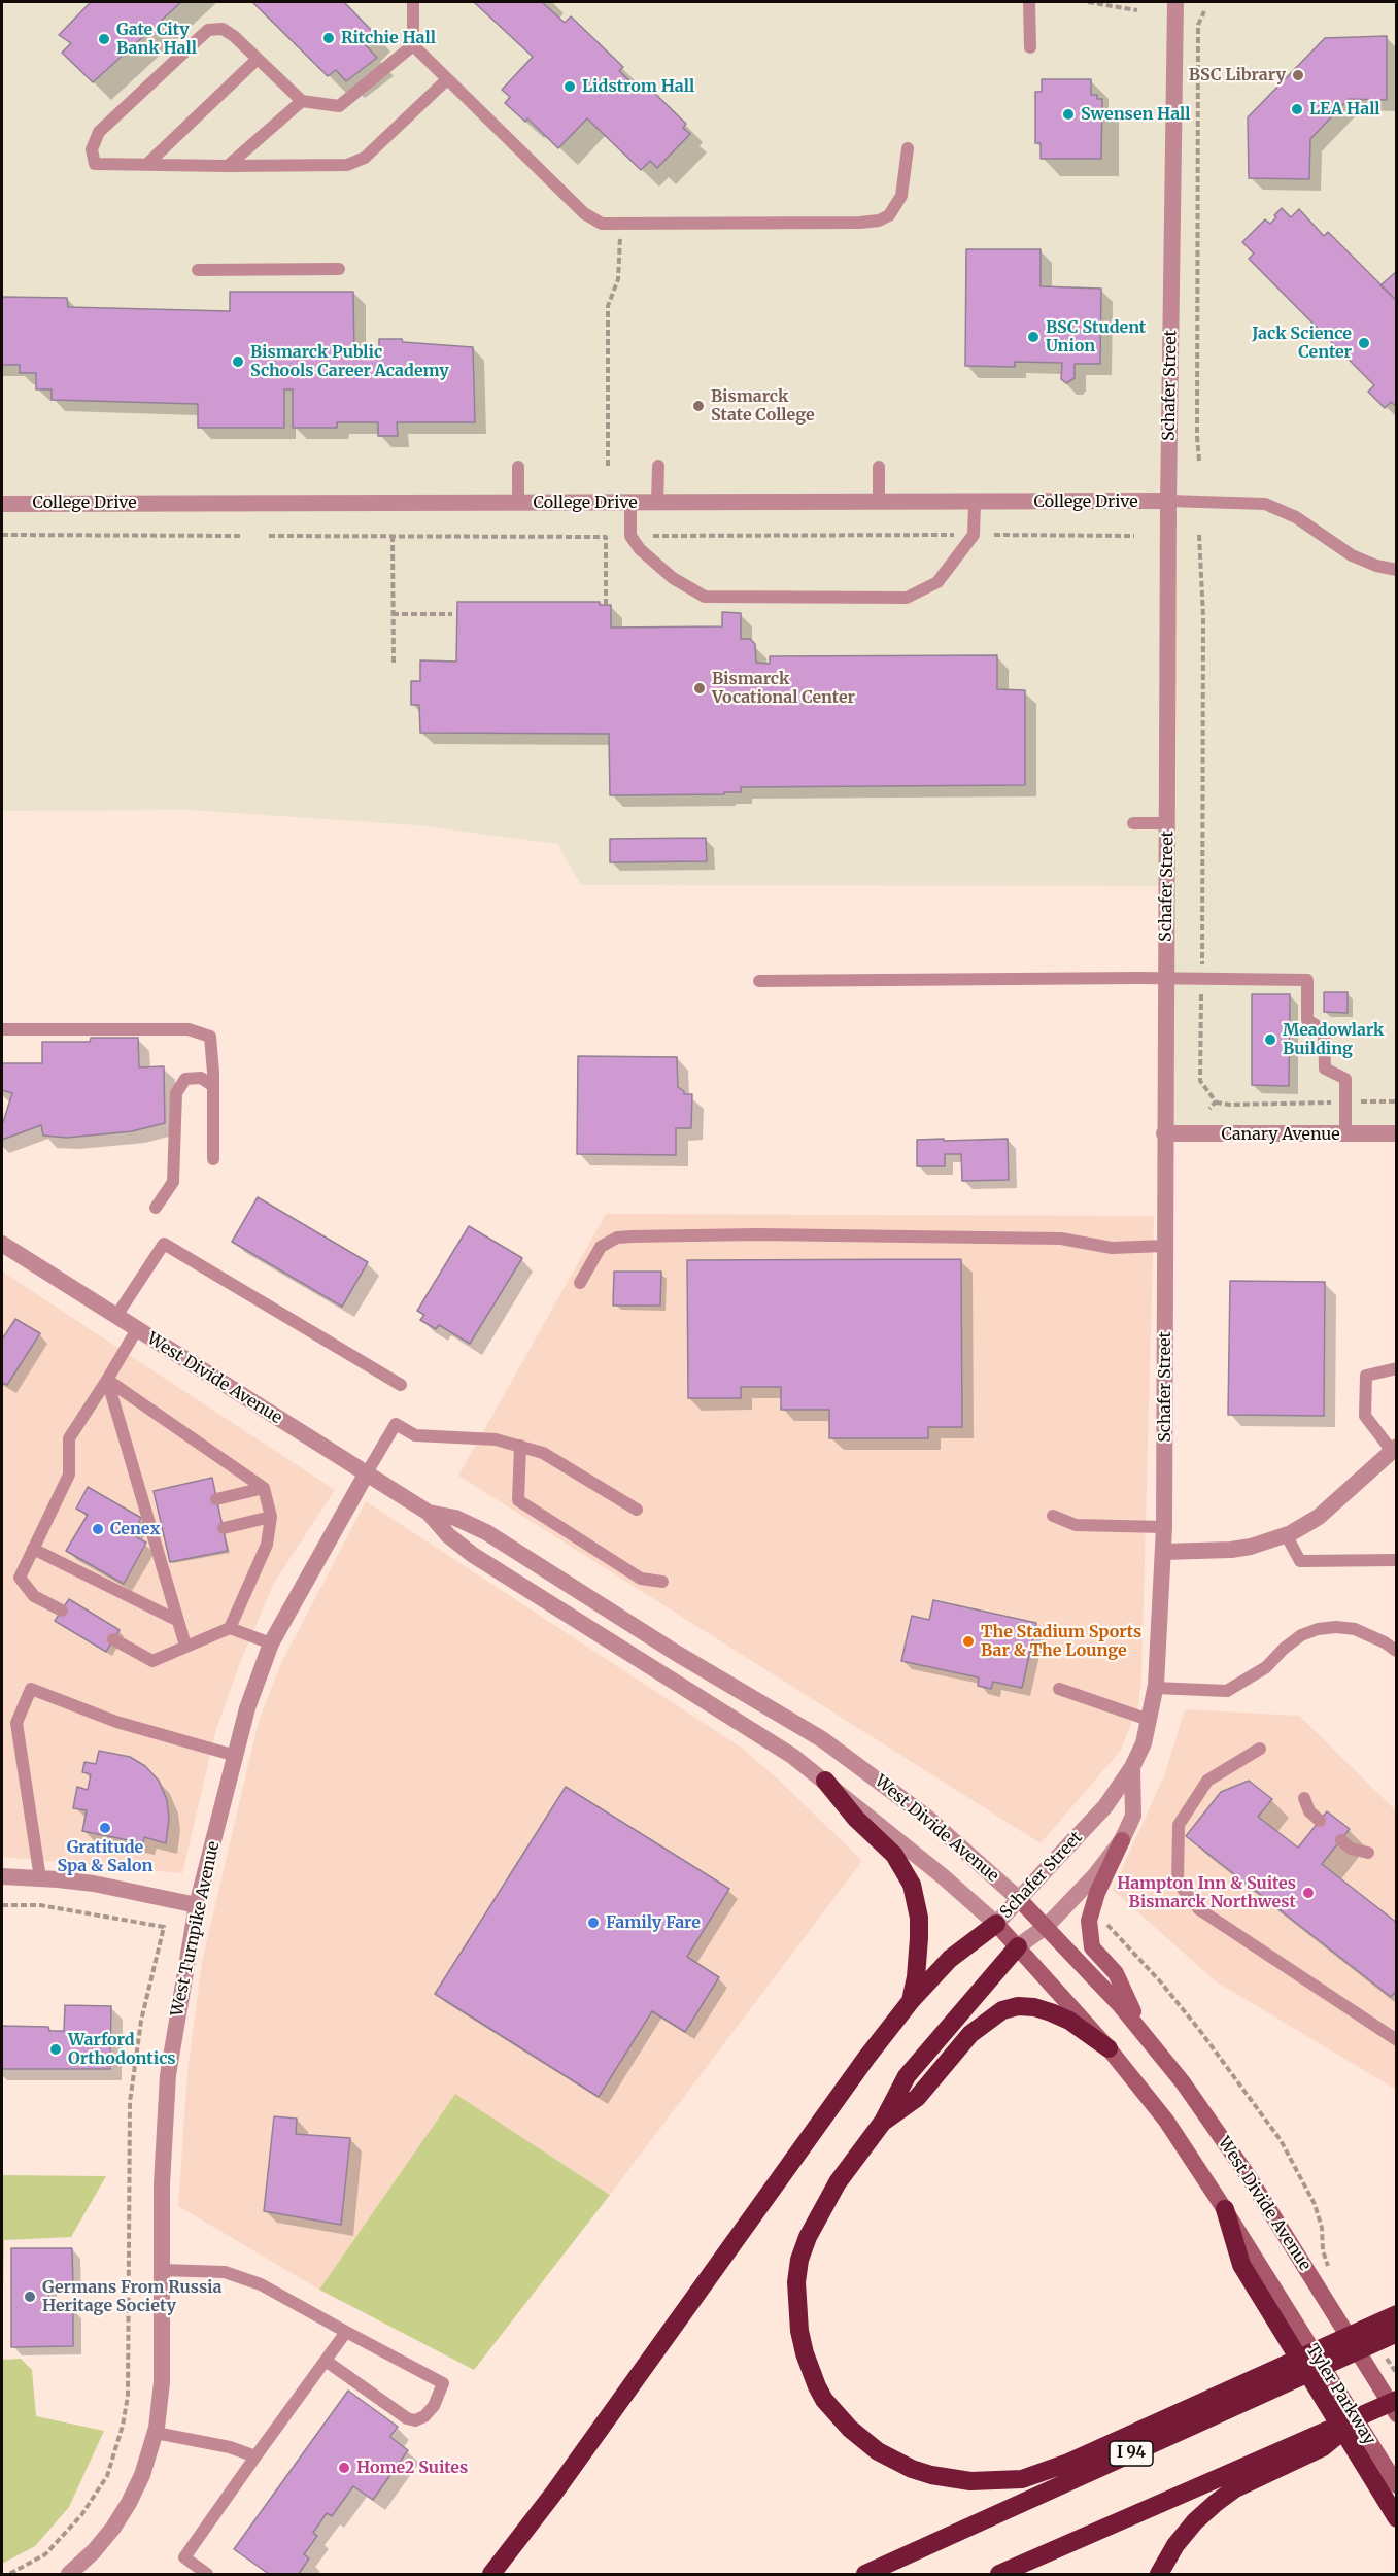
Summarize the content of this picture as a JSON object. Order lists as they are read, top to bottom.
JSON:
{
  "streets": {
    "highway": ["I 94"],
    "main road": ["West Divide Avenue"],
    "street": [
      "Schafer Street",
      "College Drive",
      "Canary Avenue",
      "West Turnpike Avenue"
    ]
  },
  "crossings": [
    ["Schafer Street", "College Drive"],
    ["Schafer Street", "Canary Avenue"],
    ["Schafer Street", "West Divide Avenue"],
    ["West Divide Avenue", "West Turnpike Avenue"]
  ],
  "places": [
    "Ritchie Hall",
    "Gate City Bank Hall",
    "BSC Library",
    "Lidstrom Hall",
    "LEA Hall",
    "Swensen Hall",
    "BSC Student Union",
    "Jack Science Center",
    "Bismarck Public Schools Career Academy",
    "Bismarck State College",
    "Bismarck Vocational Center",
    "Meadowlark Building",
    "Cenex",
    "The Stadium Sports Bar & The Lounge",
    "Gratitude Spa & Salon",
    "Hampton Inn & Suites Bismarck Northwest",
    "Family Fare",
    "Warford Orthodontics",
    "Germans From Russia Heritage Society",
    "Home2 Suites"
  ]
}
